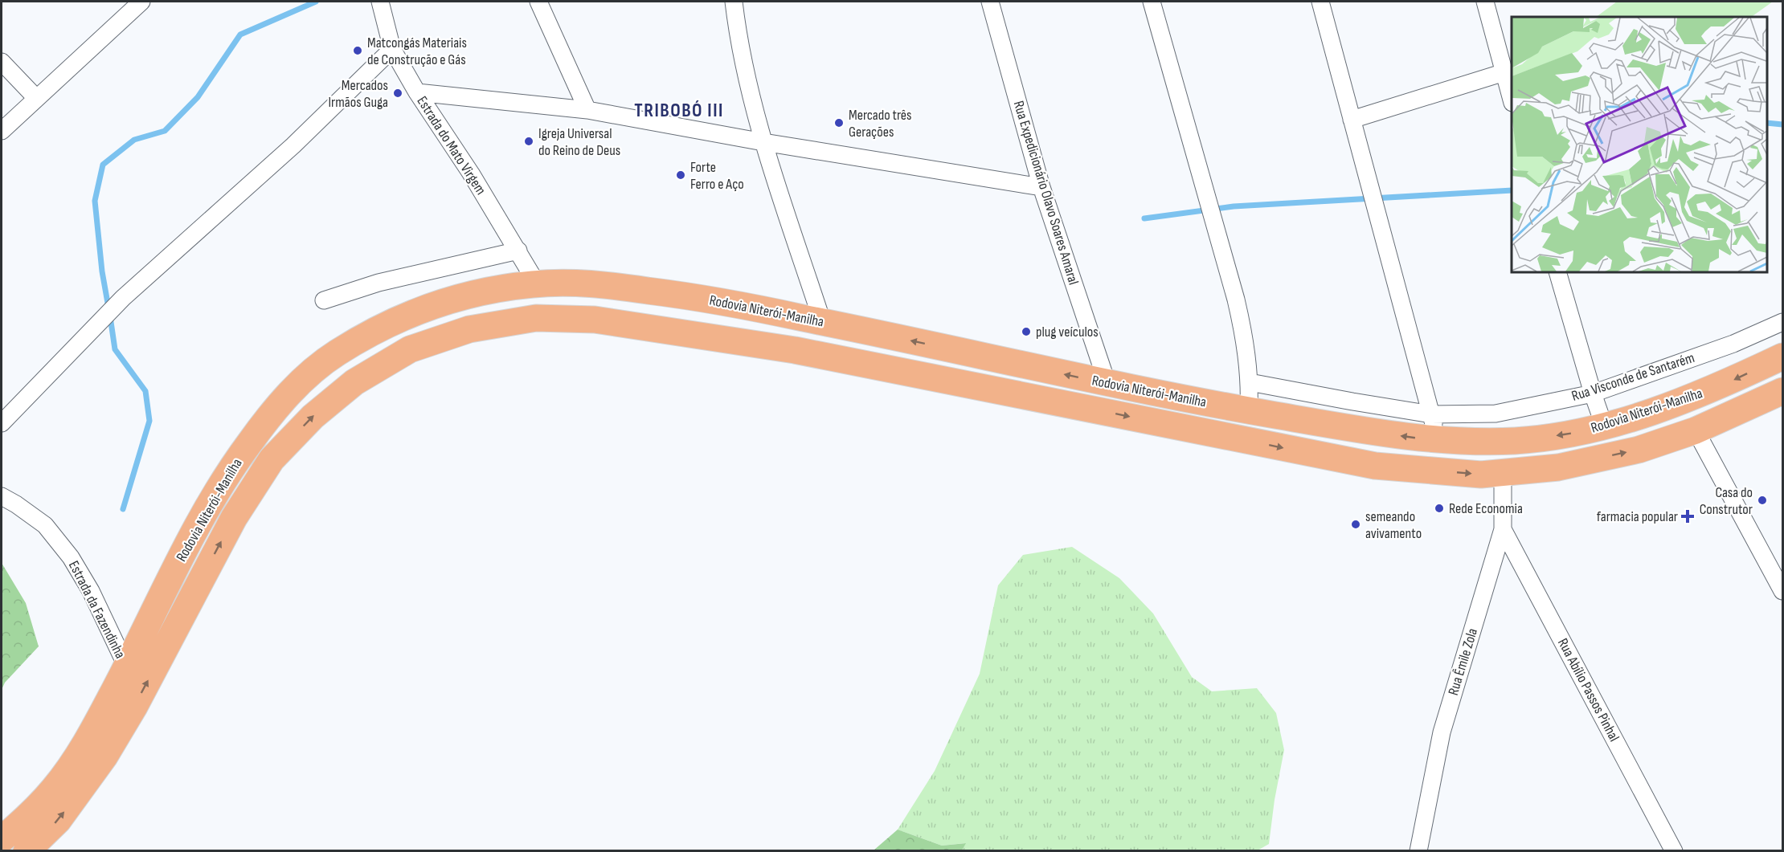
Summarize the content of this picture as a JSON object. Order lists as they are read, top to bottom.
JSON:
{
  "streets": {
    "highway": ["Rodovia Niterói-Manilha"],
    "street": [
      "Estrada do Mato Virgem",
      "Rua Expedicionário Olavo Soares Amaral",
      "Rua Visconde de Santarém",
      "Estrada da Fazendinha",
      "Rua Êmile Zola",
      "Rua Abílio Passos Pinhal"
    ]
  },
  "crossings": [
    ["Estrada do Mato Virgem", "Rodovia Niterói-Manilha"],
    ["Rua Expedicionário Olavo Soares Amaral", "Rodovia Niterói-Manilha"],
    ["Rodovia Niterói-Manilha", "Estrada da Fazendinha"],
    ["Rodovia Niterói-Manilha", "Rua Êmile Zola"],
    ["Rua Êmile Zola", "Rua Abílio Passos Pinhal"]
  ],
  "districts": ["TRIBOBÓ III"],
  "places": {
    "other": [
      "Matcongás Materiais de Construção e Gás",
      "Mercados Irmãos Guga",
      "Mercado três Gerações",
      "Igreja Universal do Reino de Deus",
      "Forte Ferro e Aço",
      "plug veículos",
      "Casa do Construtor",
      "Rede Economia",
      "semeando avivamento"
    ],
    "health": ["farmacia popular"]
  }
}
